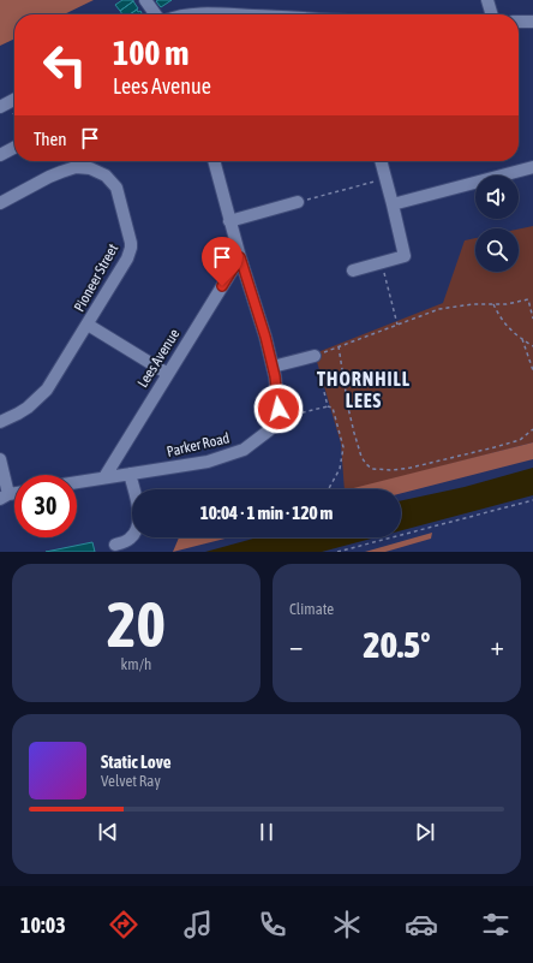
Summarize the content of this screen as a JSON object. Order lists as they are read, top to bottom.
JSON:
{
  "streets": {
    "street": ["Pioneer Street", "Lees Avenue", "Parker Road"]
  },
  "crossings": [
    ["Lees Avenue", "Parker Road"]
  ],
  "districts": ["THORNHILL LEES"],
  "page": {
    "turn": ["100 m", "Lees Avenue"],
    "then": "Then",
    "limit": "30",
    "trip": "10:04 · 1 min · 120 m",
    "tile": [
      ["20", "km/h"],
      "Climate"
    ],
    "heat": ["−", "20.5°", "+"],
    "song": ["Static Love", "Velvet Ray"],
    "tabs": "10:03"
  }
}
